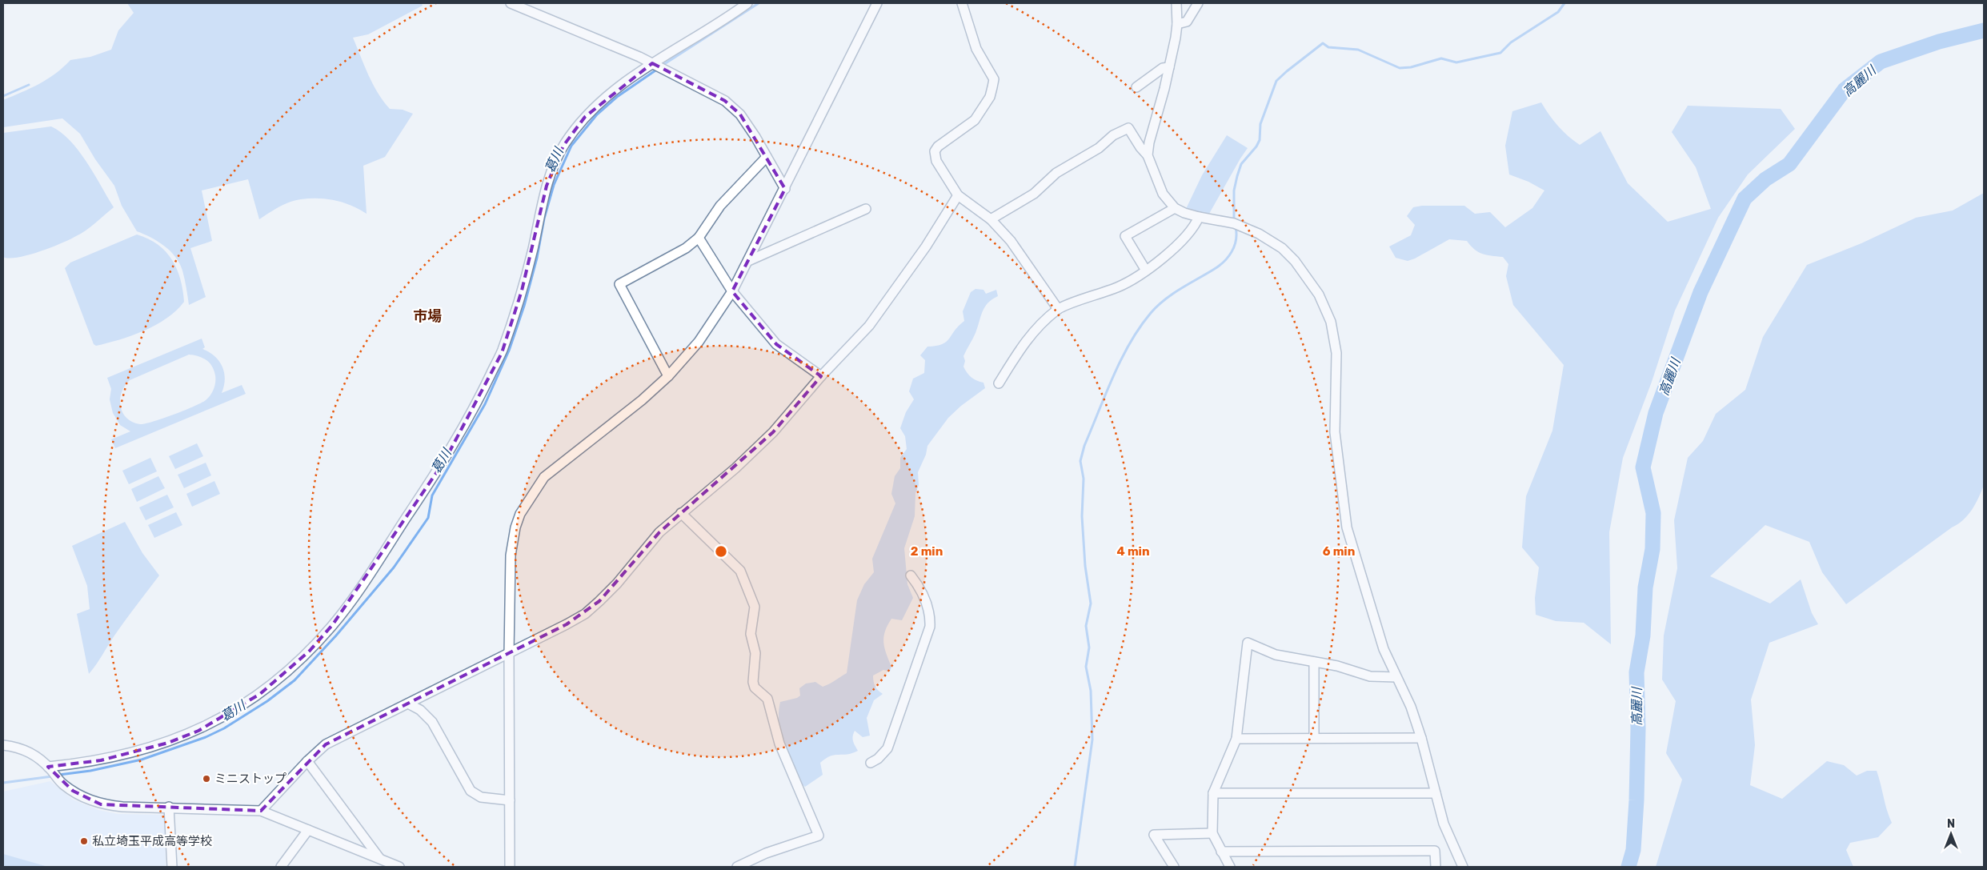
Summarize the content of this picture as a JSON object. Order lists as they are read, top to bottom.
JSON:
{
  "districts": ["市場"],
  "water": ["高麗川", "葛川"],
  "places": ["ミニストップ", "私立埼玉平成高等学校"],
  "north": "top",
  "rings": ["2 min", "4 min", "6 min"]
}
